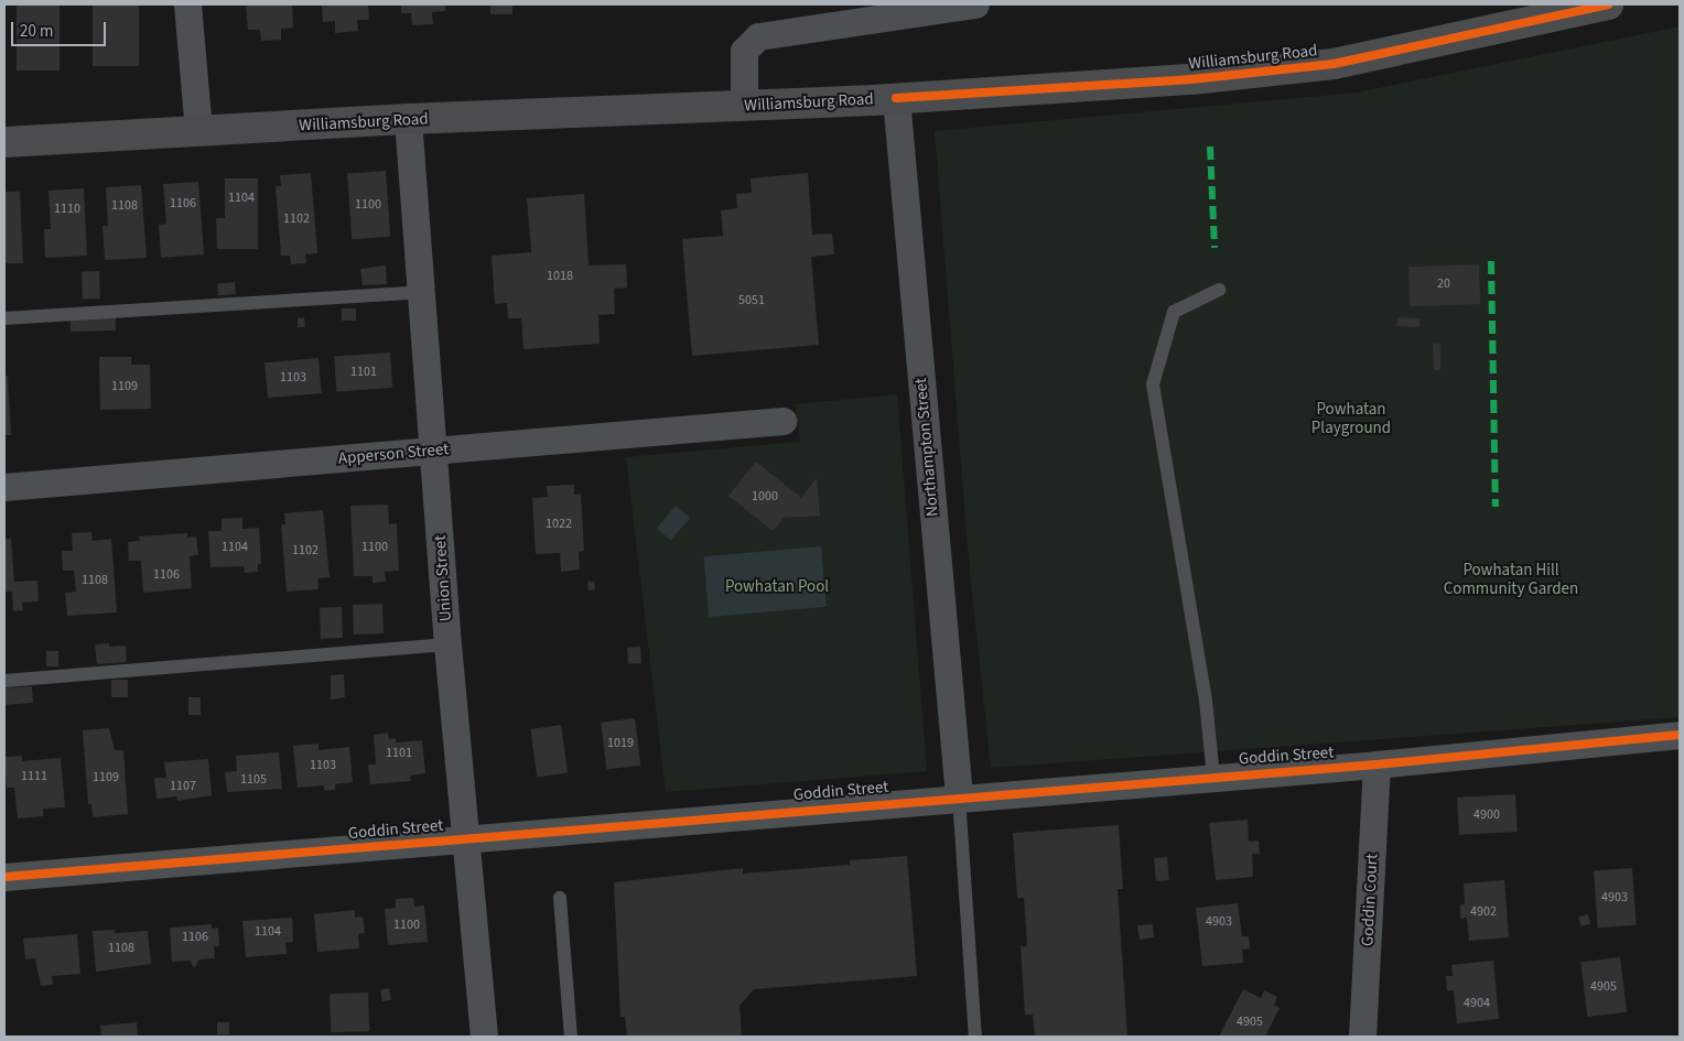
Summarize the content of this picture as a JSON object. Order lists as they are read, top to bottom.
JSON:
{
  "streets": {
    "main road": ["Williamsburg Road"],
    "street": [
      "Northampton Street",
      "Apperson Street",
      "Union Street",
      "Goddin Street",
      "Goddin Court"
    ]
  },
  "crossings": [
    ["Williamsburg Road", "Northampton Street"],
    ["Williamsburg Road", "Union Street"],
    ["Northampton Street", "Goddin Street"],
    ["Apperson Street", "Union Street"],
    ["Union Street", "Goddin Street"],
    ["Goddin Street", "Goddin Court"]
  ],
  "parks": ["Powhatan Playground", "Powhatan Hill Community Garden", "Powhatan Pool"],
  "house_numbers": [
    "1104",
    "1106",
    "1100",
    "1108",
    "1110",
    "1102",
    "1018",
    "20",
    "5051",
    "1101",
    "1103",
    "1109",
    "1000",
    "1022",
    "1104",
    "1100",
    "1102",
    "1106",
    "1108",
    "1019",
    "1101",
    "1103",
    "1111",
    "1109",
    "1105",
    "1107",
    "4900",
    "4903",
    "4902",
    "4903",
    "1100",
    "1104",
    "1106",
    "1108",
    "4905",
    "4904",
    "4905"
  ],
  "scale_bar": "20 m"
}
